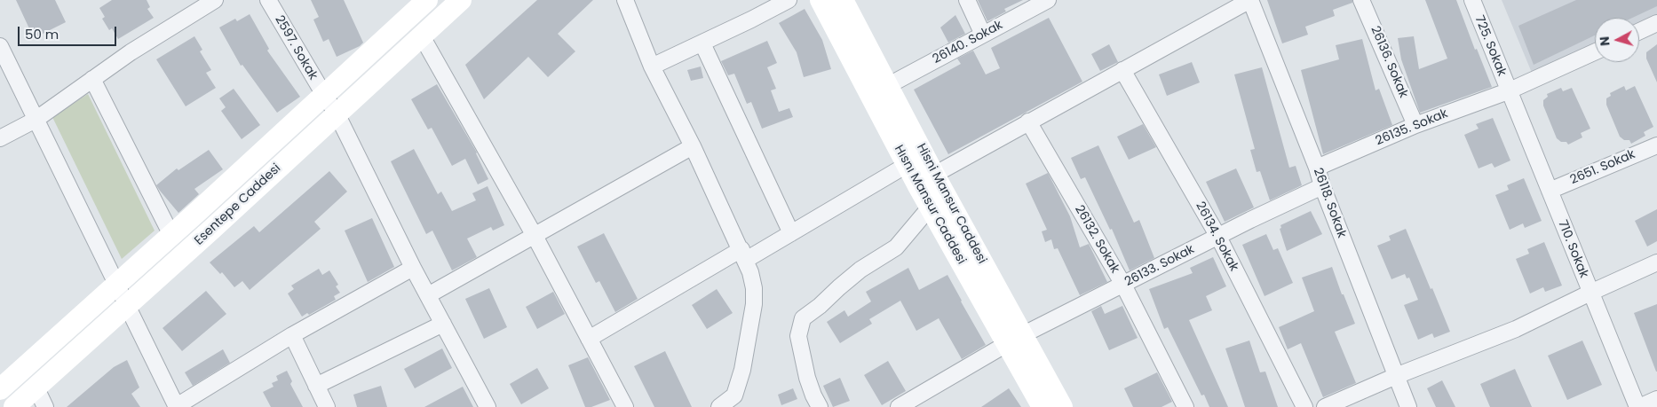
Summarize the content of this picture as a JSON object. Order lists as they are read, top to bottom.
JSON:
{
  "streets": {
    "main road": ["Hisni Mansur Caddesi", "Esentepe Caddesi", "Hısnı Mansur Caddesi"],
    "street": [
      "26140. Sokak",
      "725. Sokak",
      "2597. Sokak",
      "26136. Sokak",
      "26135. Sokak",
      "2651. Sokak",
      "26118. Sokak",
      "26134. Sokak",
      "26132. Sokak",
      "710. Sokak",
      "26133. Sokak"
    ]
  },
  "crossings": [
    ["26140. Sokak", "Hisni Mansur Caddesi"],
    ["725. Sokak", "26135. Sokak"],
    ["725. Sokak", "710. Sokak"],
    ["2597. Sokak", "Esentepe Caddesi"],
    ["26136. Sokak", "26135. Sokak"],
    ["26135. Sokak", "26118. Sokak"],
    ["26135. Sokak", "710. Sokak"],
    ["2651. Sokak", "710. Sokak"],
    ["26118. Sokak", "26133. Sokak"],
    ["Hisni Mansur Caddesi", "Hısnı Mansur Caddesi"],
    ["Hisni Mansur Caddesi", "26133. Sokak"],
    ["Hısnı Mansur Caddesi", "26133. Sokak"],
    ["26134. Sokak", "26133. Sokak"],
    ["26132. Sokak", "26133. Sokak"]
  ],
  "scale_bar": "50 m",
  "north": "left"
}
